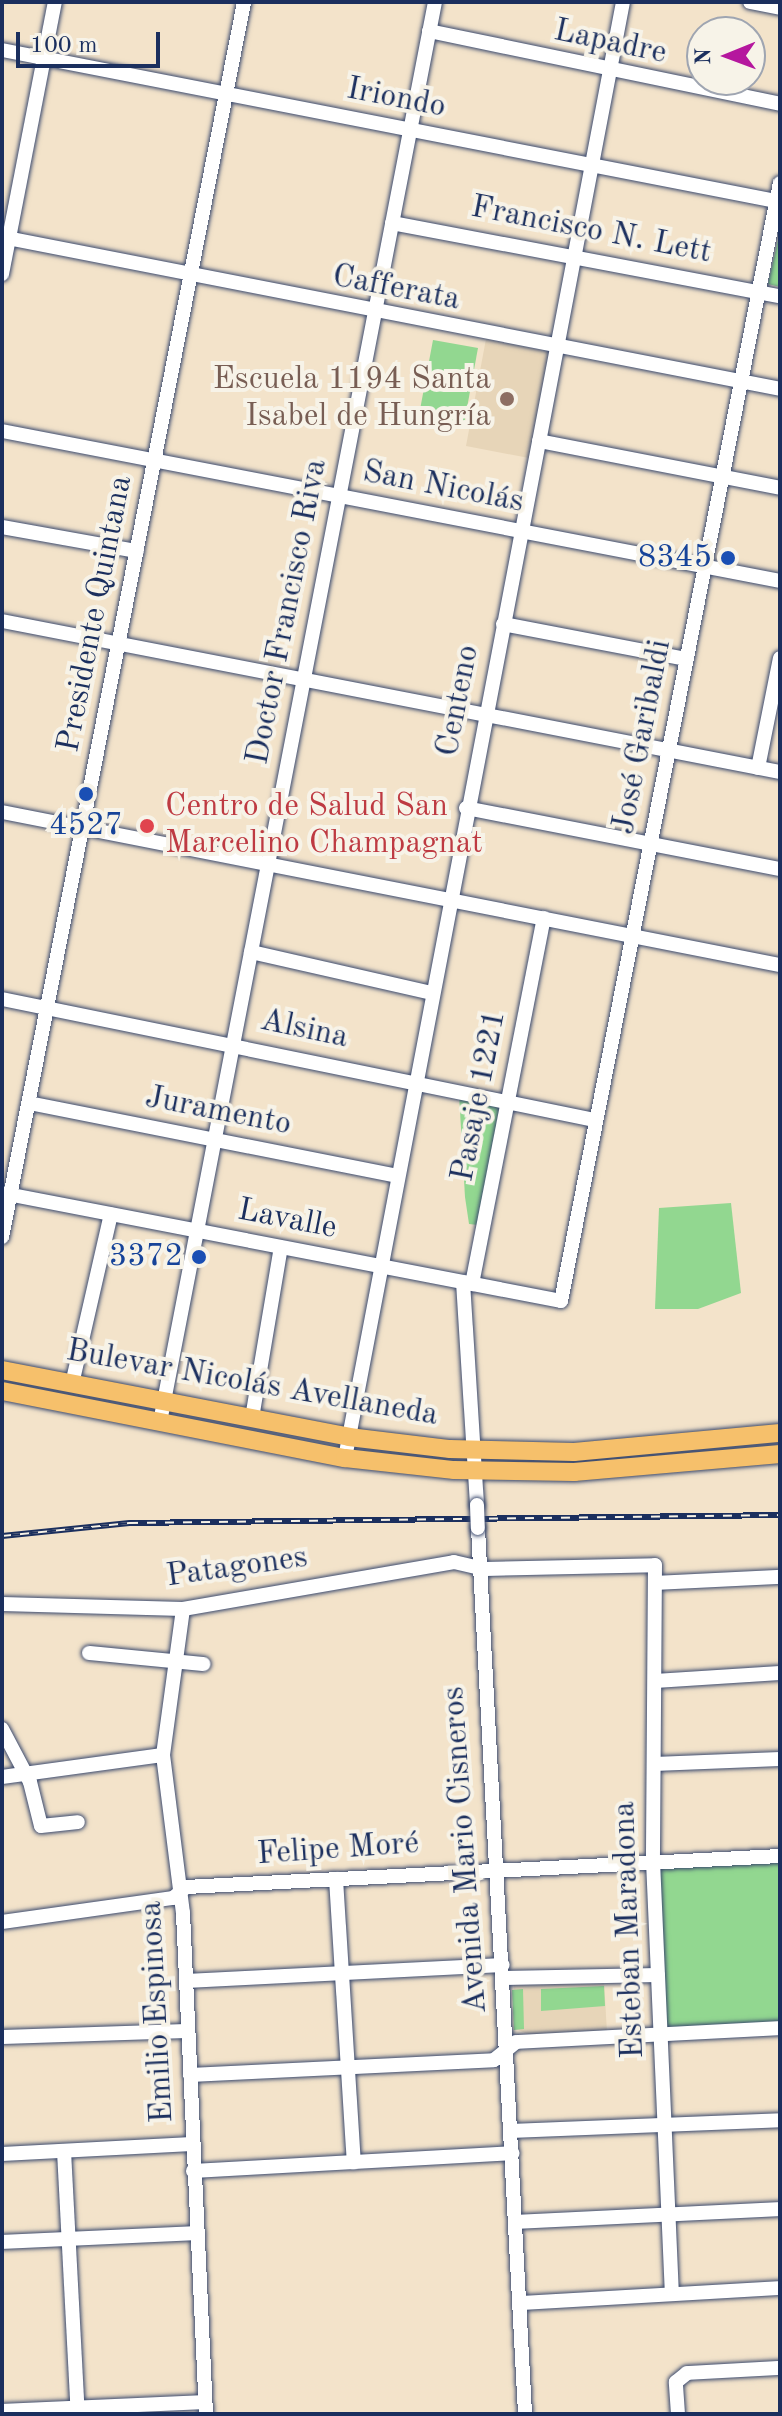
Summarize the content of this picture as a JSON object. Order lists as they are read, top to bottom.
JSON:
{
  "streets": {
    "main road": ["Bulevar Nicolás Avellaneda"],
    "street": [
      "Lapadre",
      "Iriondo",
      "Francisco N. Lett",
      "Cafferata",
      "San Nicolás",
      "Doctor Francisco Riva",
      "Presidente Quintana",
      "Centeno",
      "José Garibaldi",
      "Alsina",
      "Pasaje 1221",
      "Juramento",
      "Lavalle",
      "Patagones",
      "Felipe Moré",
      "Avenida Mario Cisneros",
      "Esteban Maradona",
      "Emilio Espinosa"
    ]
  },
  "crossings": [
    ["Lapadre", "Doctor Francisco Riva"],
    ["Lapadre", "Centeno"],
    ["Iriondo", "Doctor Francisco Riva"],
    ["Iriondo", "Presidente Quintana"],
    ["Iriondo", "Centeno"],
    ["Iriondo", "José Garibaldi"],
    ["Francisco N. Lett", "Doctor Francisco Riva"],
    ["Francisco N. Lett", "Centeno"],
    ["Francisco N. Lett", "José Garibaldi"],
    ["Cafferata", "Doctor Francisco Riva"],
    ["Cafferata", "Presidente Quintana"],
    ["Cafferata", "Centeno"],
    ["Cafferata", "José Garibaldi"],
    ["San Nicolás", "Doctor Francisco Riva"],
    ["San Nicolás", "Presidente Quintana"],
    ["San Nicolás", "Centeno"],
    ["San Nicolás", "José Garibaldi"],
    ["Doctor Francisco Riva", "Alsina"],
    ["Doctor Francisco Riva", "Juramento"],
    ["Doctor Francisco Riva", "Lavalle"],
    ["Doctor Francisco Riva", "Bulevar Nicolás Avellaneda"],
    ["Presidente Quintana", "Alsina"],
    ["Presidente Quintana", "Juramento"],
    ["Presidente Quintana", "Lavalle"],
    ["Centeno", "Alsina"],
    ["Centeno", "Juramento"],
    ["Centeno", "Lavalle"],
    ["Centeno", "Bulevar Nicolás Avellaneda"],
    ["José Garibaldi", "Alsina"],
    ["José Garibaldi", "Lavalle"],
    ["Alsina", "Pasaje 1221"],
    ["Pasaje 1221", "Lavalle"],
    ["Pasaje 1221", "Avenida Mario Cisneros"],
    ["Lavalle", "Avenida Mario Cisneros"],
    ["Bulevar Nicolás Avellaneda", "Avenida Mario Cisneros"],
    ["Patagones", "Avenida Mario Cisneros"],
    ["Patagones", "Esteban Maradona"],
    ["Patagones", "Emilio Espinosa"],
    ["Felipe Moré", "Avenida Mario Cisneros"],
    ["Felipe Moré", "Esteban Maradona"],
    ["Felipe Moré", "Emilio Espinosa"]
  ],
  "places": [
    "Escuela 1194 Santa Isabel de Hungría",
    "8345",
    "4527",
    "Centro de Salud San Marcelino Champagnat",
    "3372"
  ],
  "scale_bar": "100 m",
  "north": "left"
}
